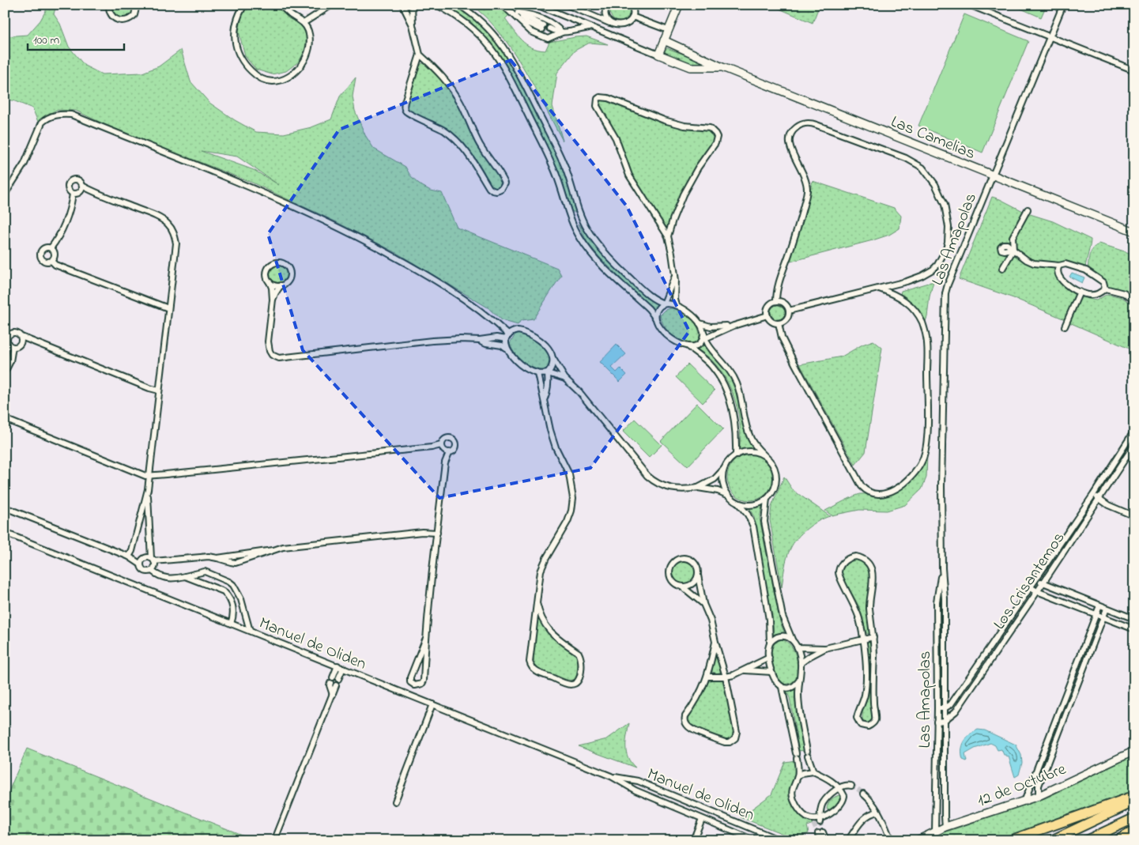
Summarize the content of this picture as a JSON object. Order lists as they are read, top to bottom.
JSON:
{
  "streets": {
    "street": [
      "Las Camelias",
      "Las Amapolas",
      "Los Crisantemos",
      "Manuel de Oliden",
      "12 de Octubre"
    ]
  },
  "crossings": [
    ["Las Camelias", "Las Amapolas"],
    ["Las Amapolas", "Los Crisantemos"],
    ["Las Amapolas", "12 de Octubre"]
  ],
  "scale_bar": "100 m"
}
